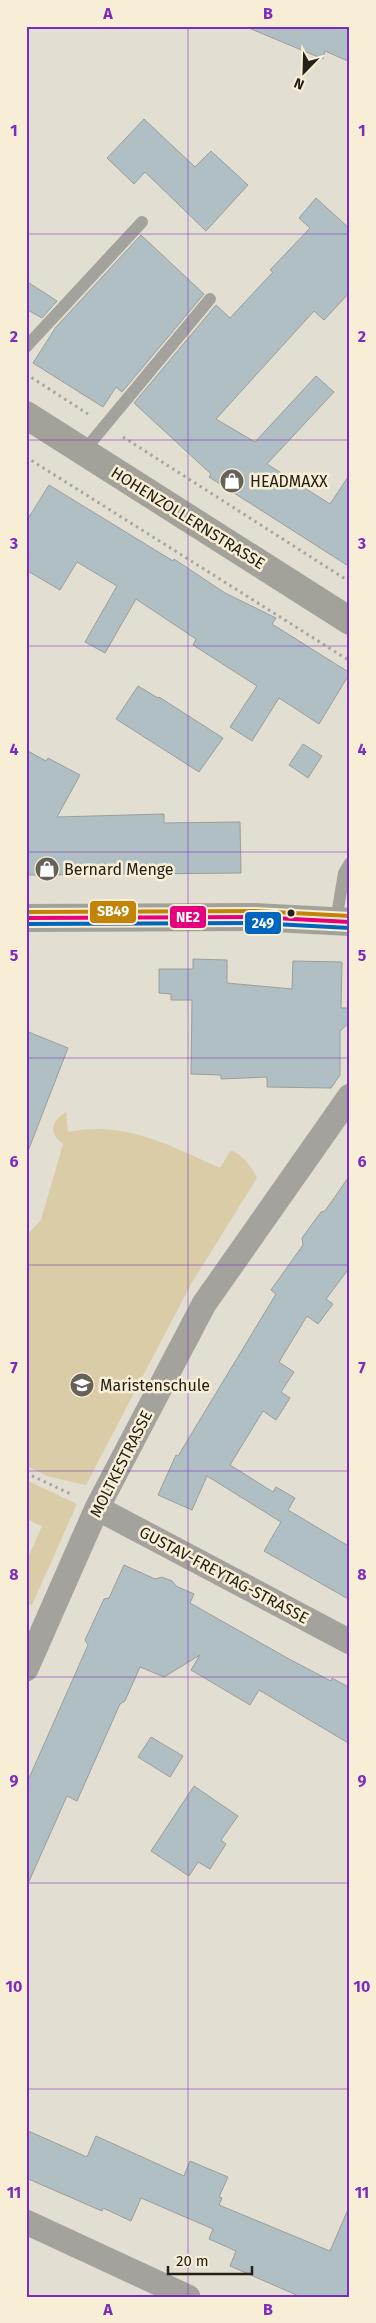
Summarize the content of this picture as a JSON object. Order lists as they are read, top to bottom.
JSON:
{
  "streets": {
    "main road": ["HOHENZOLLERNSTRASSE"],
    "street": ["MOLTKESTRASSE", "GUSTAV-FREYTAG-STRASSE"]
  },
  "crossings": [
    ["MOLTKESTRASSE", "GUSTAV-FREYTAG-STRASSE"]
  ],
  "places": {
    "shop": ["HEADMAXX", "Bernard Menge"],
    "school or university": ["Maristenschule"]
  },
  "lines": ["transit line SB49", "transit line NE2", "transit line 249"],
  "scale_bar": "20 m",
  "north": "bottom left",
  "grid": {
    "columns": ["A", "B"],
    "rows": [
      "1",
      "2",
      "3",
      "4",
      "5",
      "6",
      "7",
      "8",
      "9",
      "10",
      "11"
    ]
  }
}
